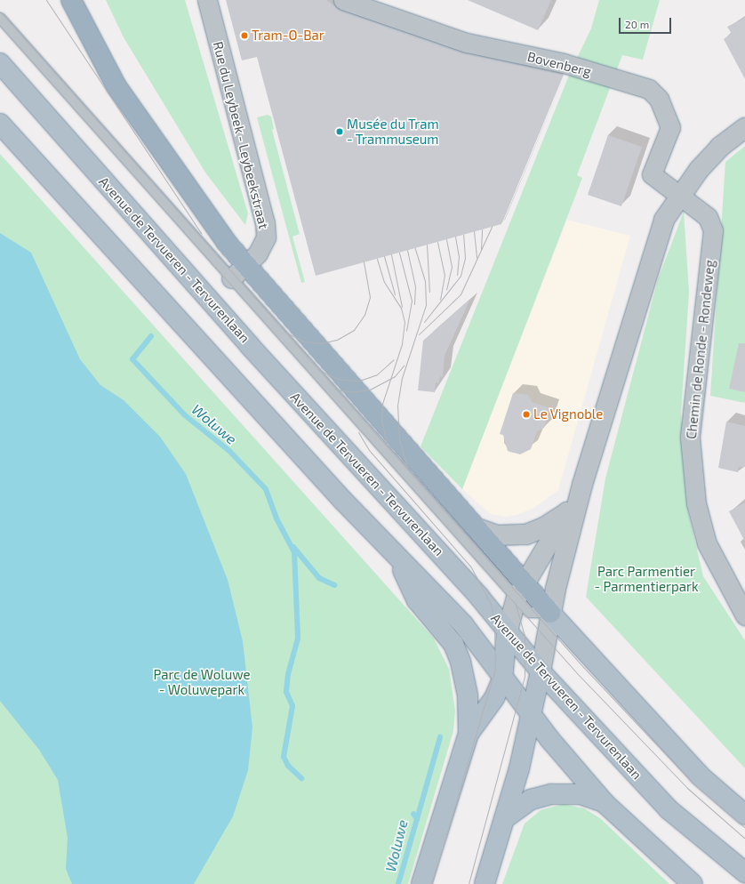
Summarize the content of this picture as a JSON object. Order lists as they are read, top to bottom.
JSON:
{
  "streets": {
    "main road": ["Avenue de Tervueren - Tervurenlaan"],
    "street": ["Bovenberg", "Rue du Leybeek - Leybeekstraat", "Chemin de Ronde - Rondeweg"]
  },
  "crossings": [
    ["Bovenberg", "Chemin de Ronde - Rondeweg"]
  ],
  "water": ["Woluwe"],
  "parks": ["Parc Parmentier - Parmentierpark", "Parc de Woluwe - Woluwepark"],
  "places": ["Tram-O-Bar", "Musée du Tram - Trammuseum", "Le Vignoble"],
  "scale_bar": "20 m"
}
